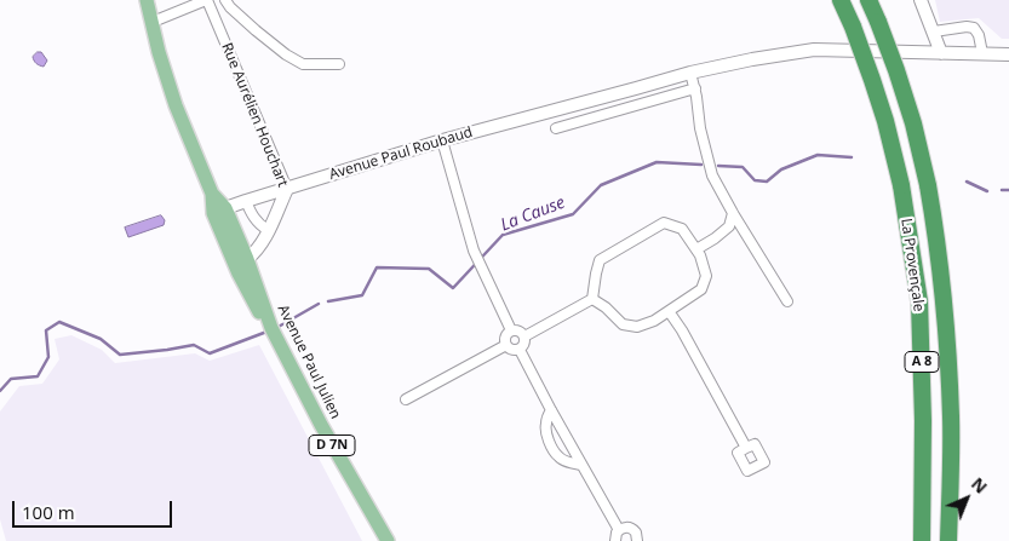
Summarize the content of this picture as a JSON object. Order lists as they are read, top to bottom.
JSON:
{
  "streets": {
    "highway": ["La Provençale", "A 8"],
    "main road": ["Avenue Paul Julien", "D 7N"],
    "street": ["Rue Aurélien Houchart", "Avenue Paul Roubaud"]
  },
  "crossings": [
    ["Rue Aurélien Houchart", "Avenue Paul Roubaud"],
    ["Rue Aurélien Houchart", "Avenue Paul Julien"],
    ["Avenue Paul Roubaud", "Avenue Paul Julien"]
  ],
  "water": ["La Cause"],
  "scale_bar": "100 m",
  "north": "top right"
}
